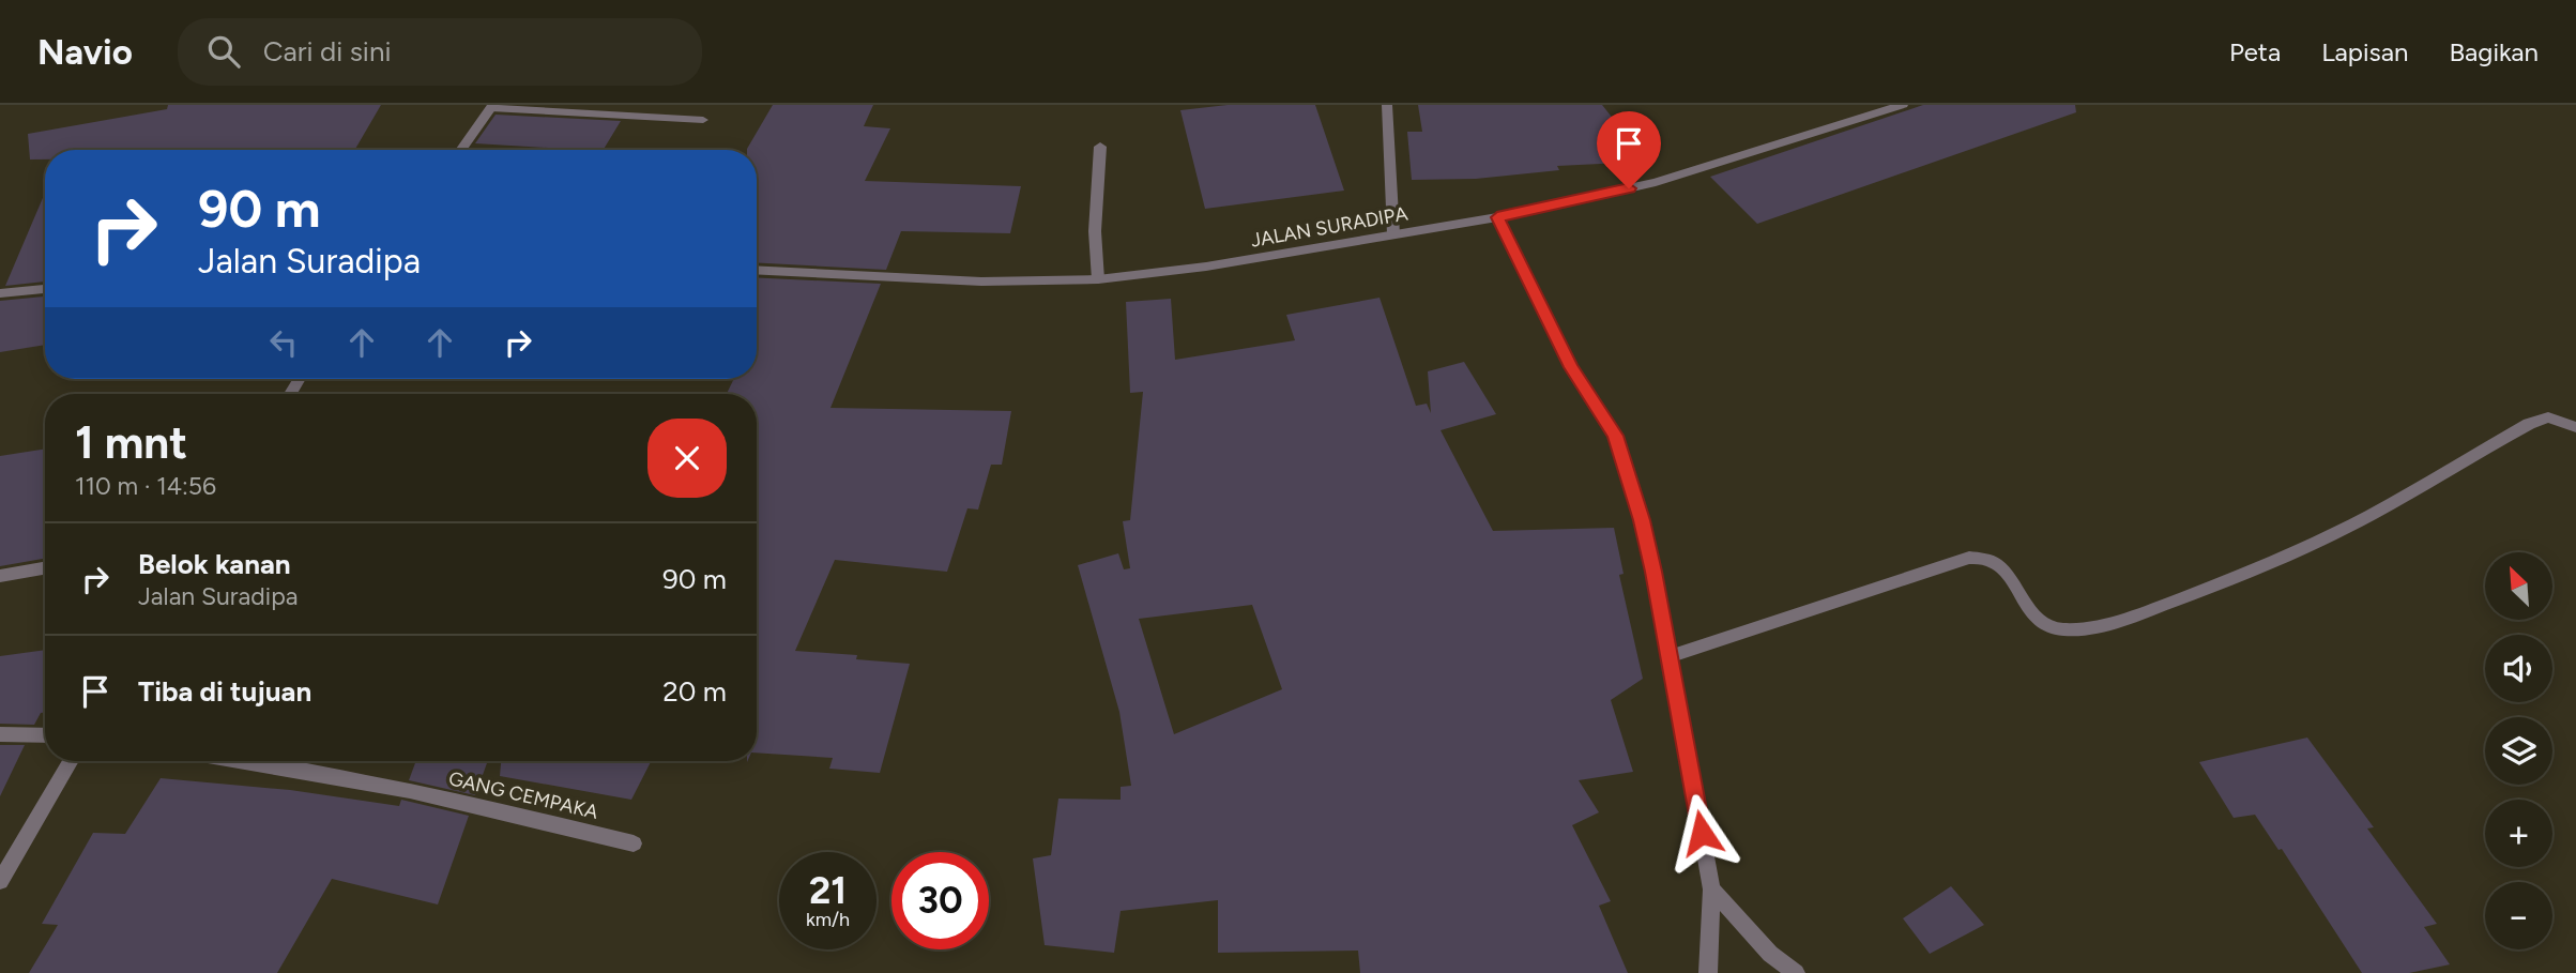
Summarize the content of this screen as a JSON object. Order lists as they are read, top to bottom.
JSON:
{
  "streets": {
    "street": ["JALAN SURADIPA", "GANG CEMPAKA"]
  },
  "north": "top left",
  "page": {
    "header": "Navio",
    "search": "Cari di sini",
    "nav": ["Peta", "Lapisan", "Bagikan"],
    "turn": ["90 m", "Jalan Suradipa"],
    "heading": ["1 mnt", "110 m · 14:56"],
    "list": [
      {
        "name": "Belok kanan",
        "note": "Jalan Suradipa",
        "value": "90 m"
      },
      {
        "name": "Tiba di tujuan",
        "value": "20 m"
      }
    ],
    "map_buttons": ["+", "−"],
    "speed": "21 km/h",
    "limit": "30"
  }
}
